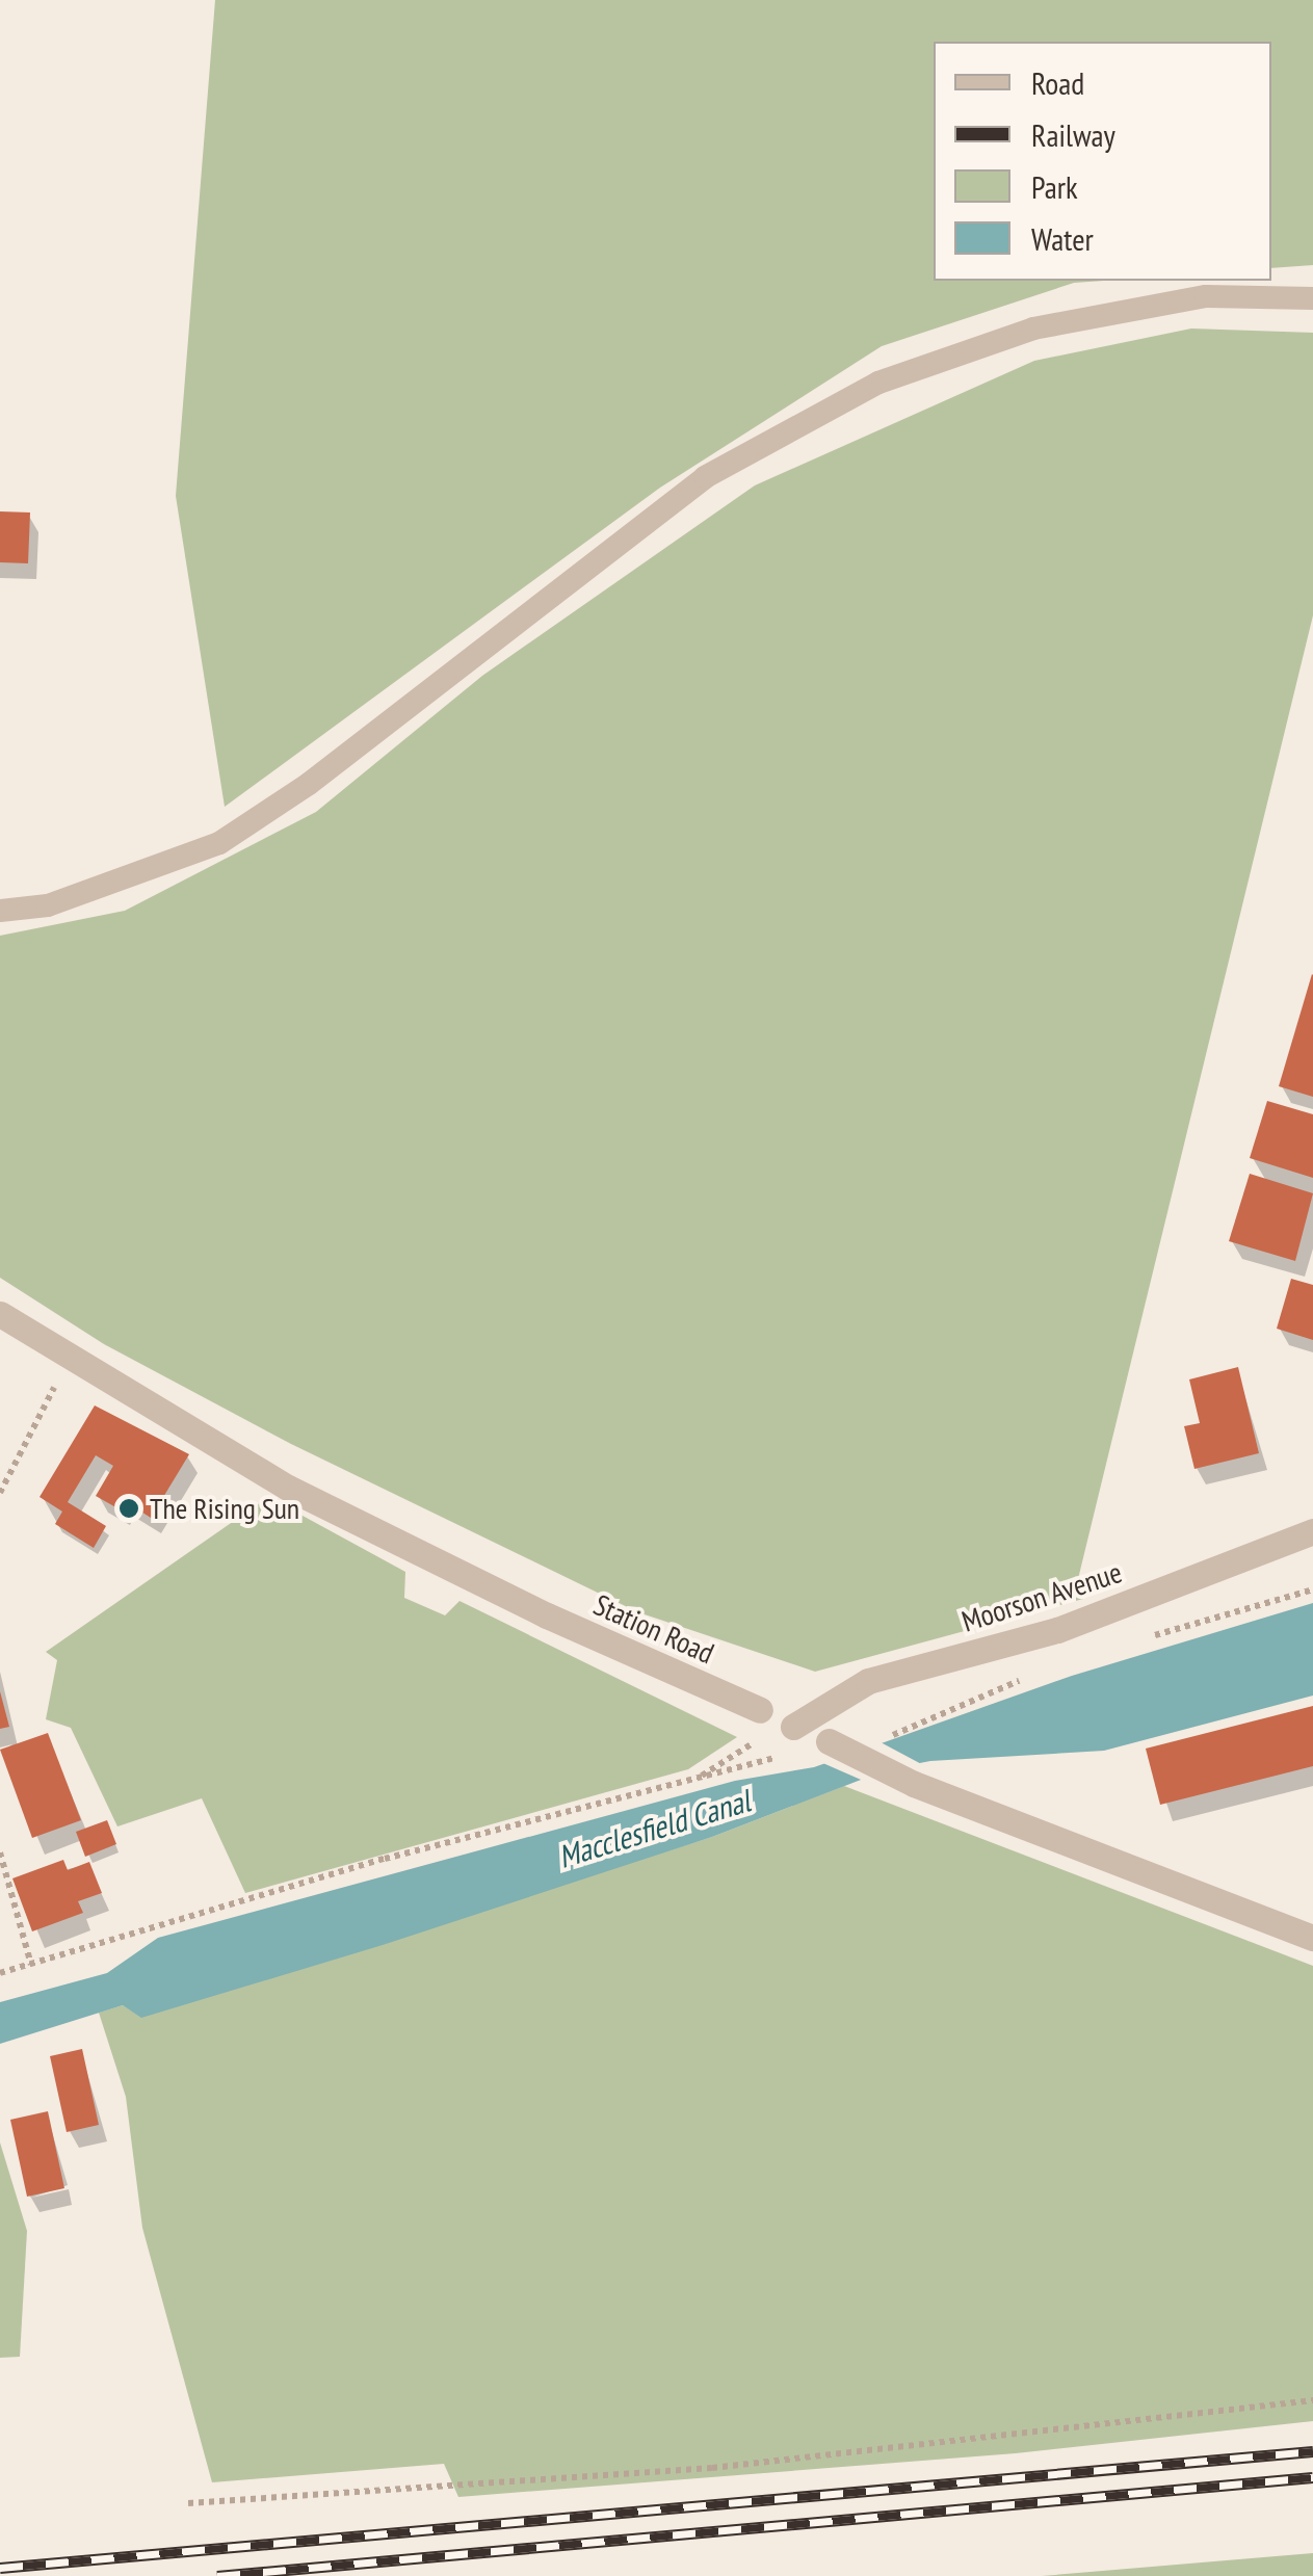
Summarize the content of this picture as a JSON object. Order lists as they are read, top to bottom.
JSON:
{
  "streets": {
    "street": ["Moorson Avenue", "Station Road"]
  },
  "crossings": [
    ["Moorson Avenue", "Station Road"]
  ],
  "water": ["Macclesfield Canal"],
  "places": ["The Rising Sun"],
  "legend": [
    "Road",
    "Railway",
    "Park",
    "Water"
  ]
}
